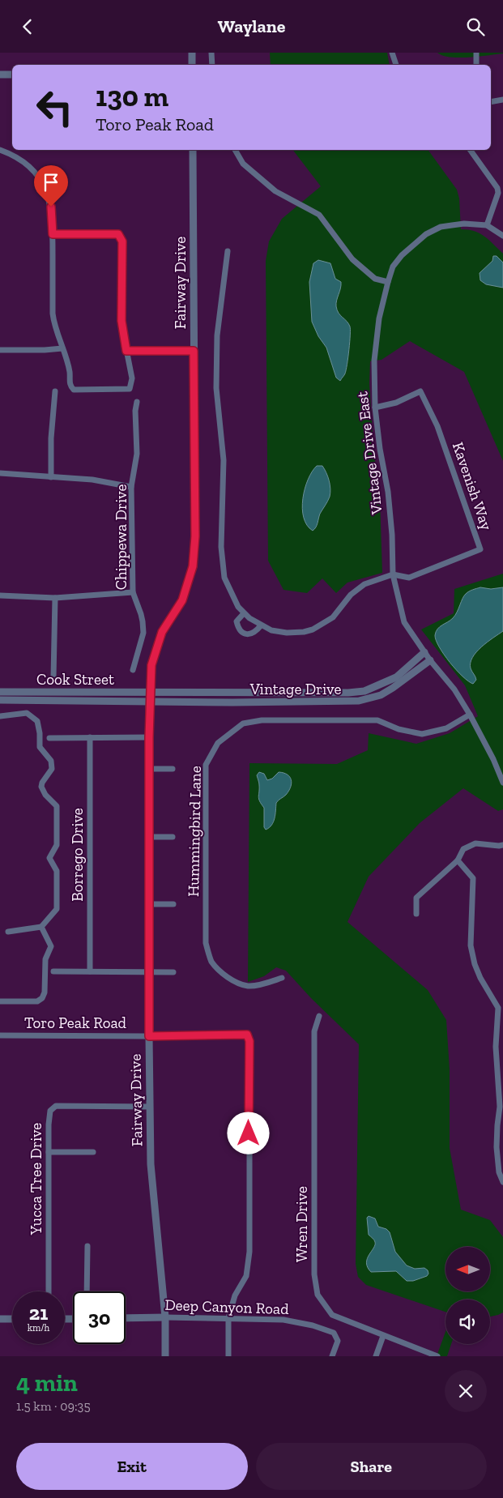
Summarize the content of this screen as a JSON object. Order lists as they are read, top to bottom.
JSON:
{
  "streets": {
    "street": [
      "Fairway Drive",
      "Vintage Drive East",
      "Kavenish Way",
      "Chippewa Drive",
      "Cook Street",
      "Vintage Drive",
      "Hummingbird Lane",
      "Borrego Drive",
      "Toro Peak Road",
      "Yucca Tree Drive",
      "Wren Drive",
      "Deep Canyon Road"
    ]
  },
  "crossings": [
    ["Fairway Drive", "Cook Street"],
    ["Fairway Drive", "Vintage Drive"],
    ["Fairway Drive", "Toro Peak Road"],
    ["Fairway Drive", "Yucca Tree Drive"],
    ["Fairway Drive", "Deep Canyon Road"],
    ["Vintage Drive East", "Kavenish Way"],
    ["Vintage Drive East", "Vintage Drive"],
    ["Vintage Drive East", "Hummingbird Lane"],
    ["Cook Street", "Vintage Drive"],
    ["Toro Peak Road", "Deep Canyon Road"]
  ],
  "north": "left",
  "page": {
    "header": "Waylane",
    "turn": ["130 m", "Toro Peak Road"],
    "speed": "21 km/h",
    "limit": "30",
    "heading": ["4 min", "1.5 km · 09:35"],
    "buttons": ["Exit", "Share"]
  }
}
